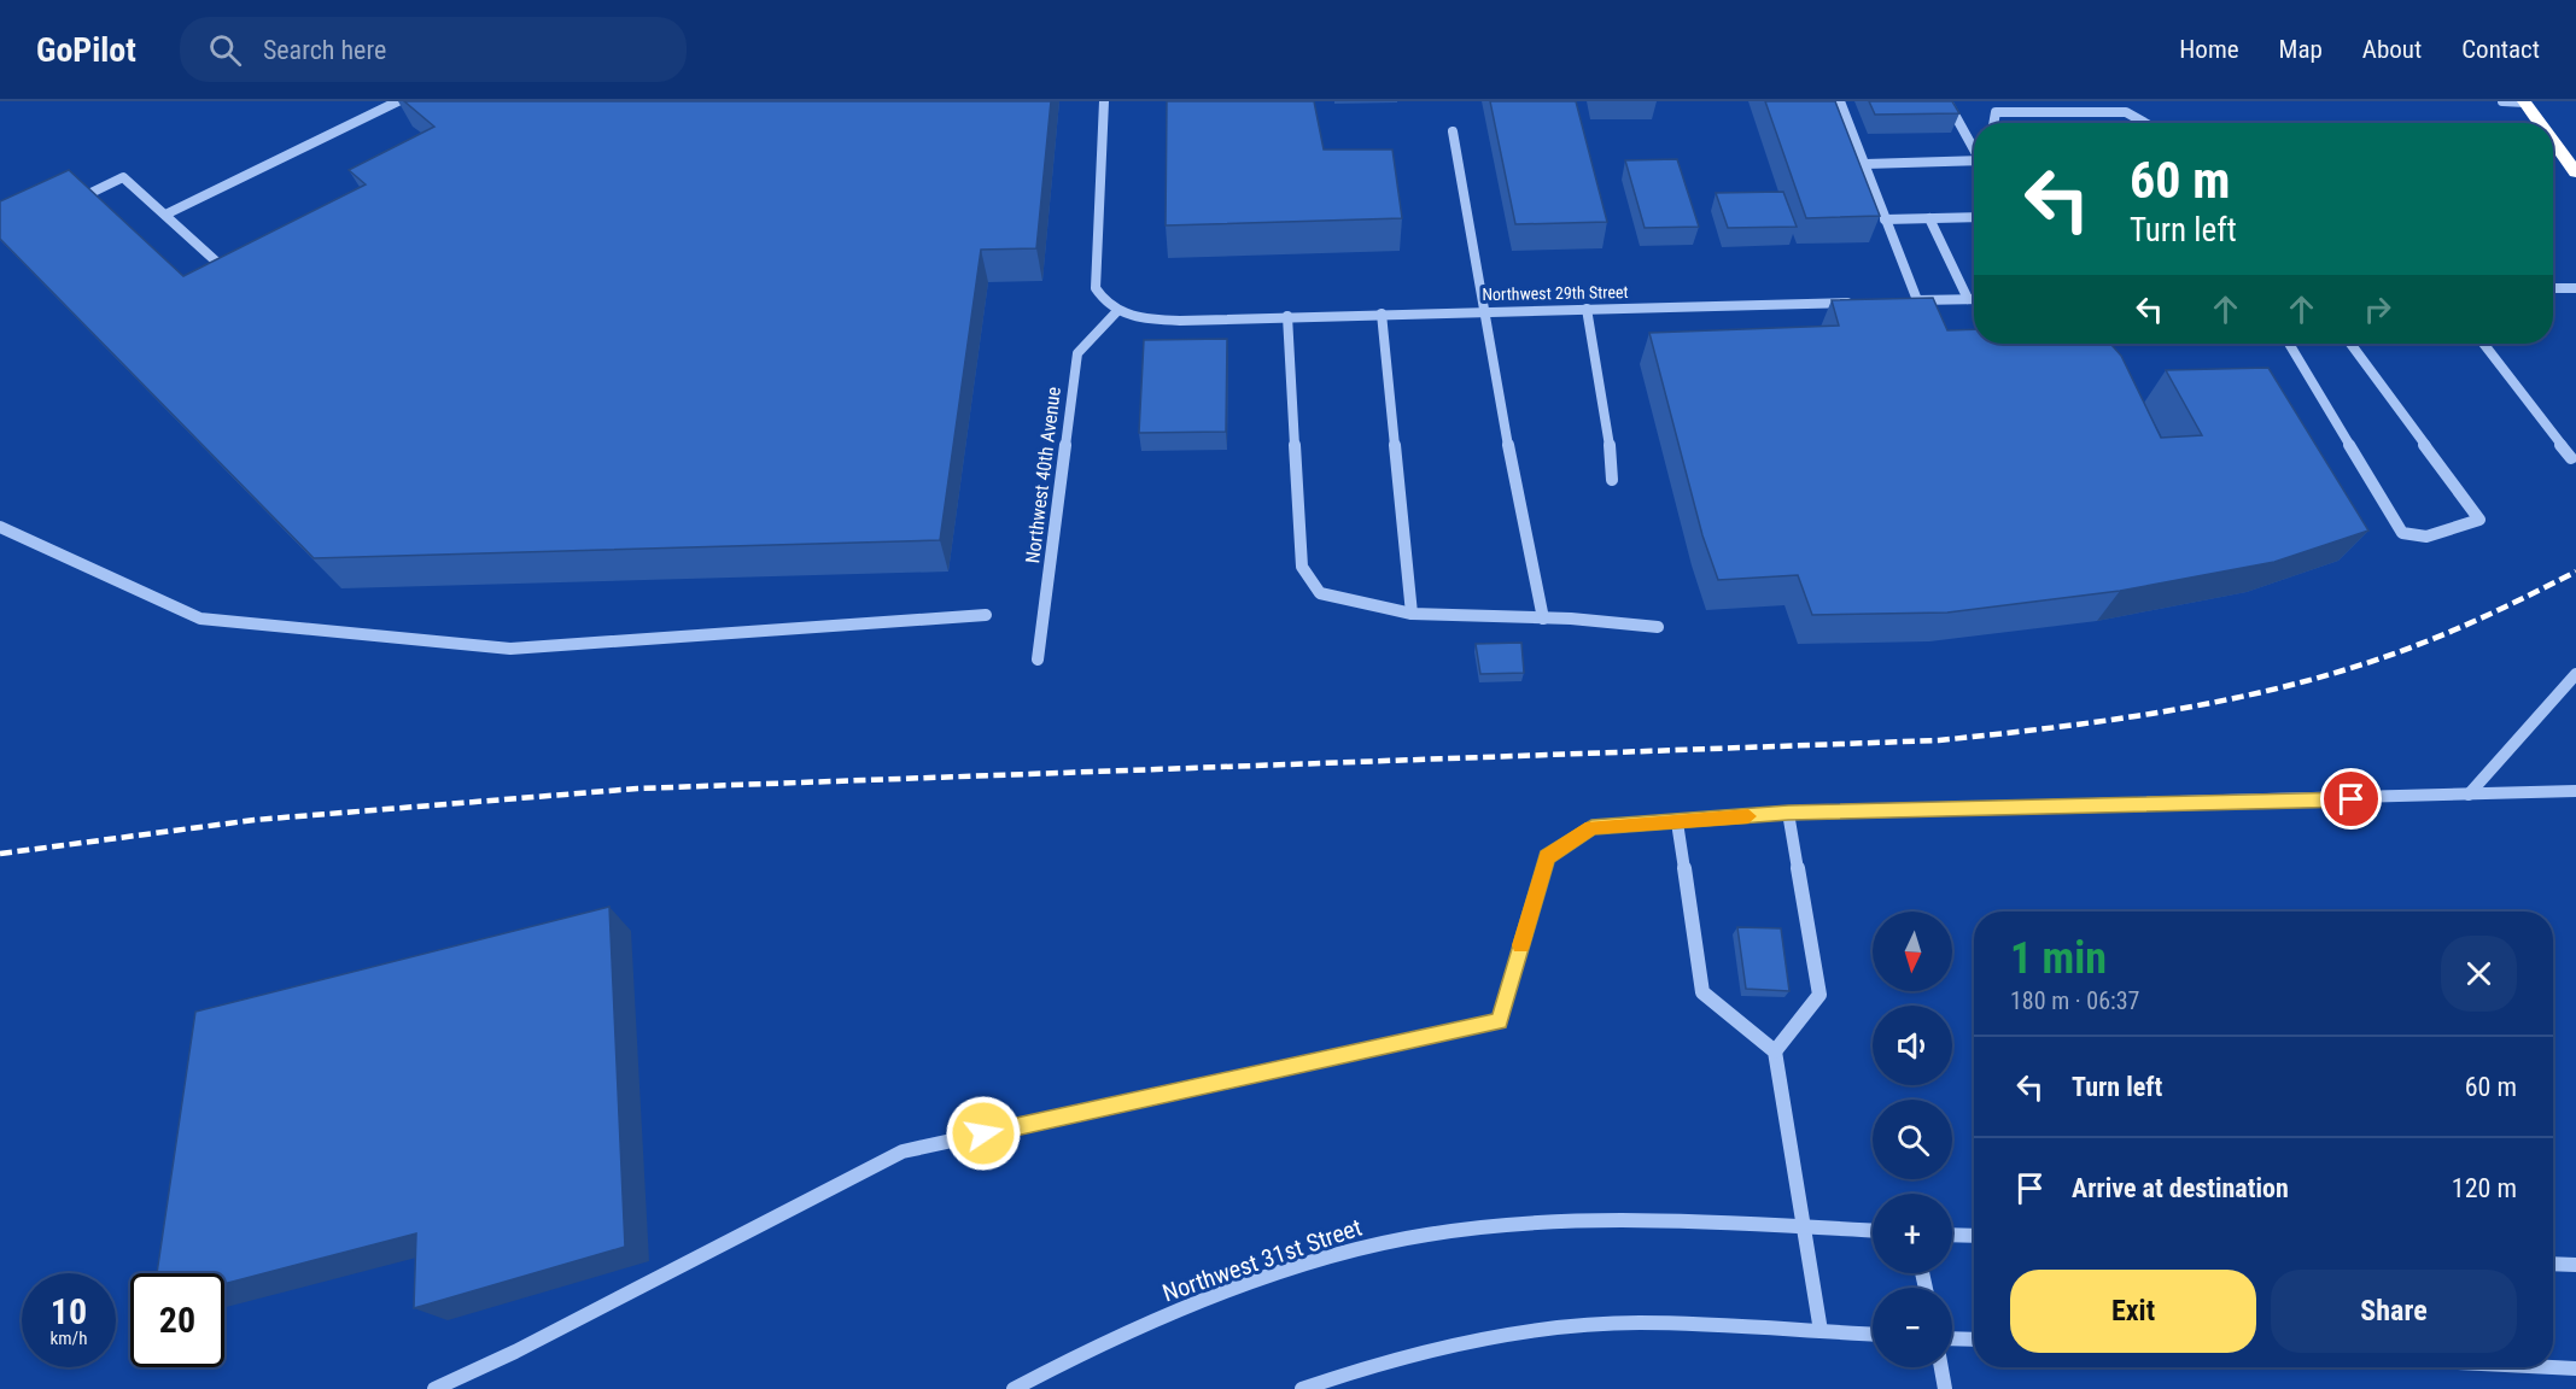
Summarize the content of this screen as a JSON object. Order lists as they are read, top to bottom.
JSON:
{
  "streets": {
    "street": ["Northwest 29th Street", "Northwest 40th Avenue", "Northwest 31st Street"]
  },
  "crossings": [
    ["Northwest 29th Street", "Northwest 40th Avenue"]
  ],
  "north": "bottom",
  "page": {
    "header": "GoPilot",
    "search": "Search here",
    "nav": [
      "Home",
      "Map",
      "About",
      "Contact"
    ],
    "turn": ["60 m", "Turn left"],
    "map_buttons": ["+", "−"],
    "heading": ["1 min", "180 m · 06:37"],
    "list": [
      {
        "name": "Turn left",
        "value": "60 m"
      },
      {
        "name": "Arrive at destination",
        "value": "120 m"
      }
    ],
    "buttons": ["Exit", "Share"],
    "speed": "10 km/h",
    "limit": "20"
  }
}
